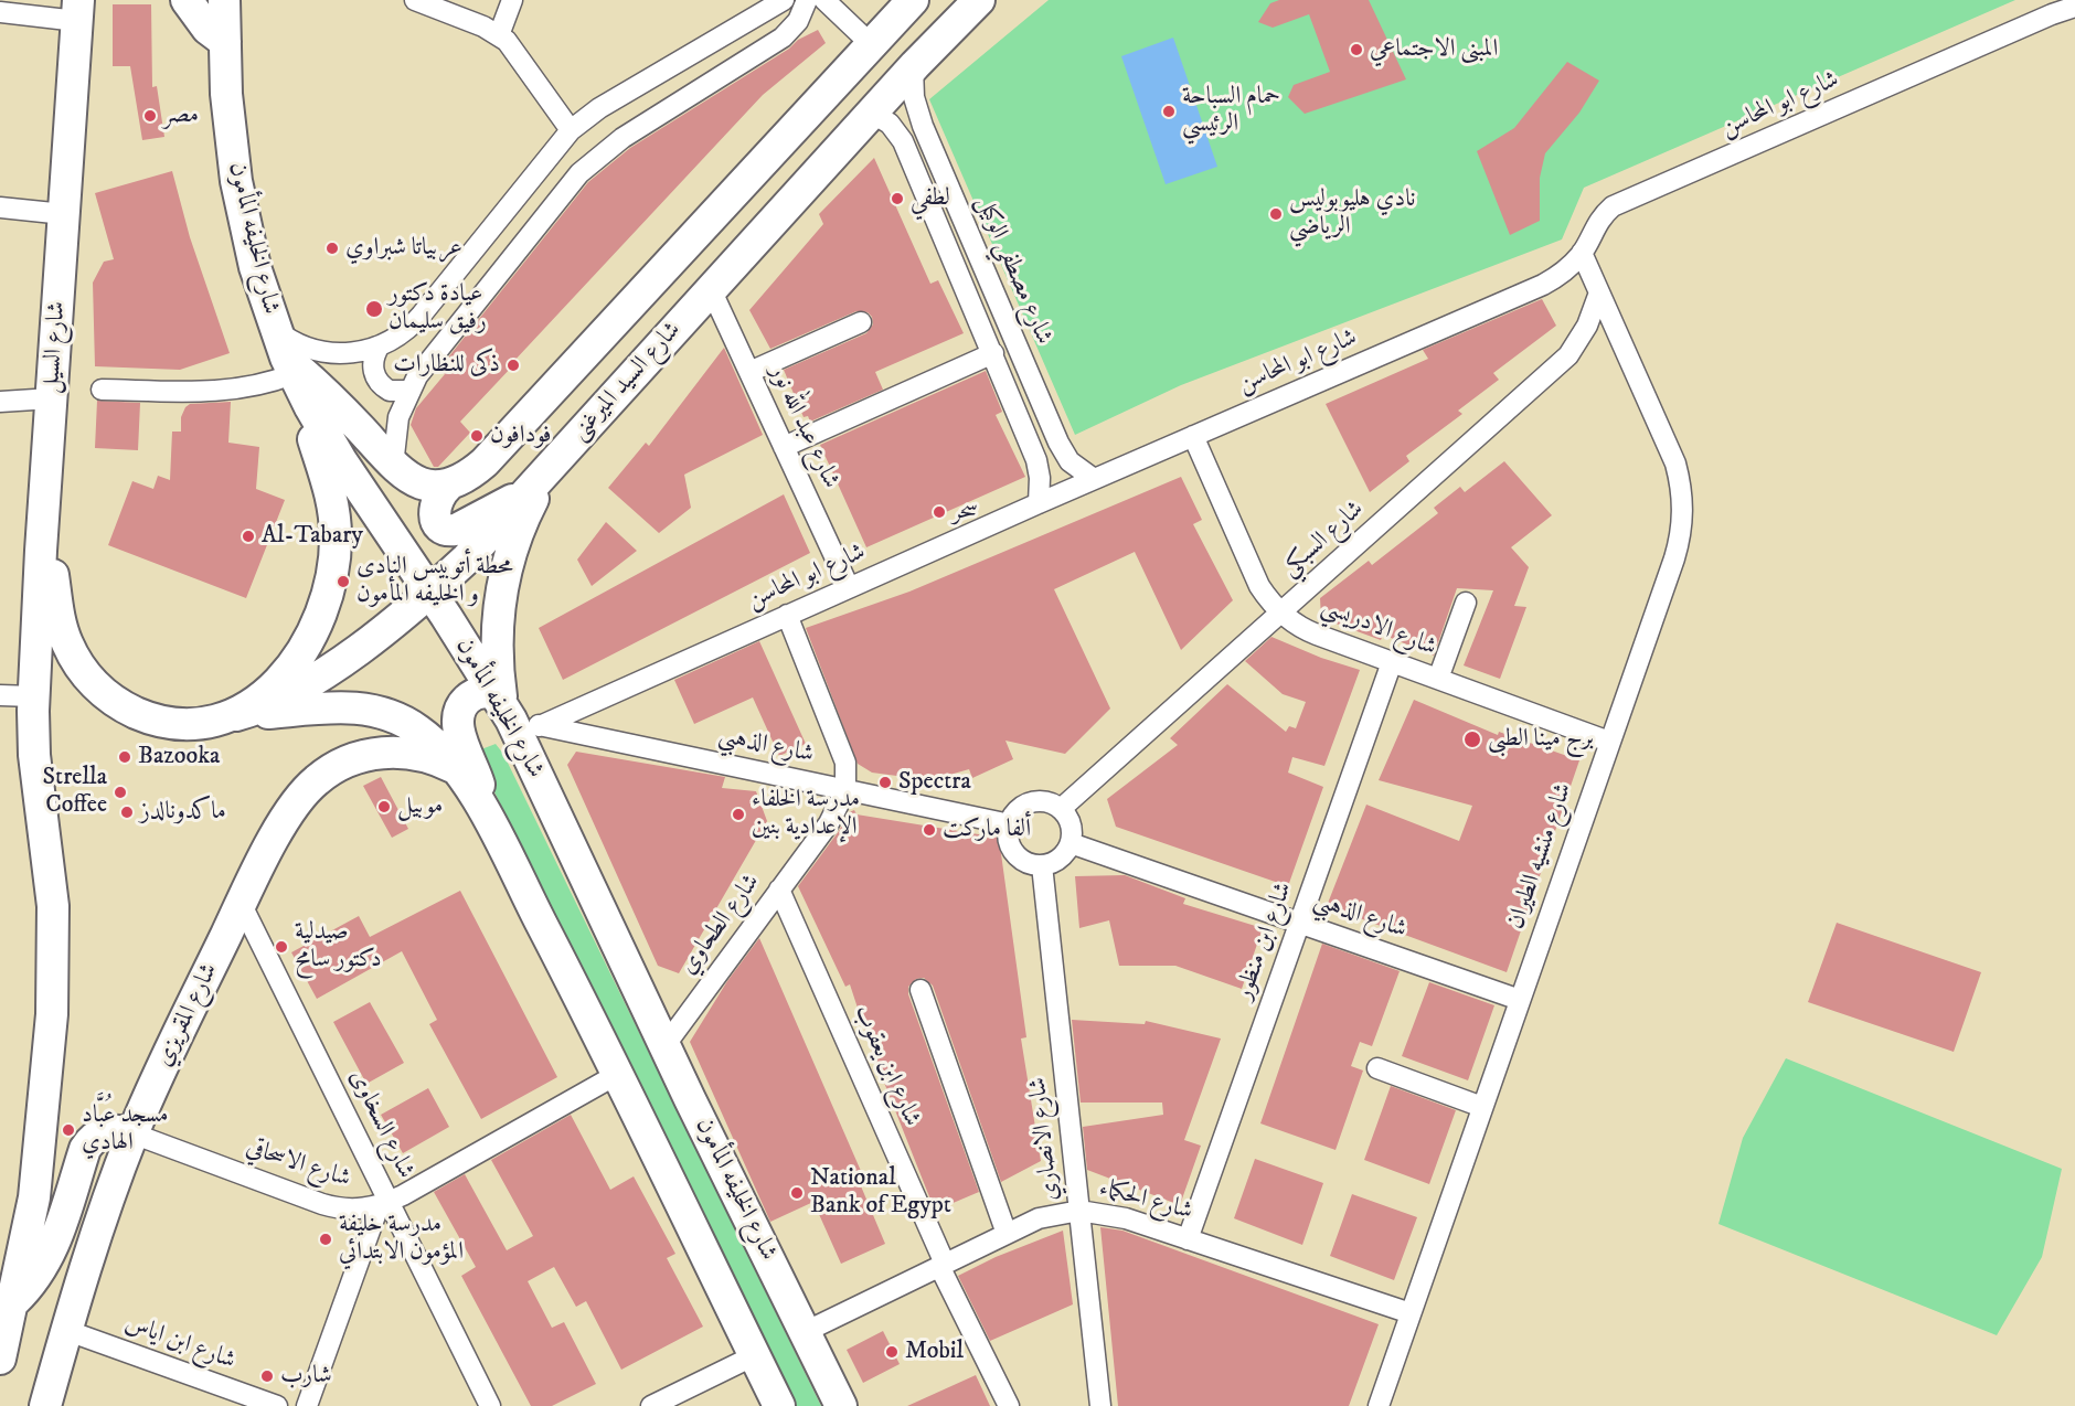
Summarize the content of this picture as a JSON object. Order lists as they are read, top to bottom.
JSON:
{
  "streets": {
    "main road": [
      "شارع الخليفه المأمون",
      "شارع السيل",
      "شارع السيد الميرغنى",
      "شارع المقريزي"
    ],
    "street": [
      "شارع ابو المحاسن",
      "شارع مصطفي الوكيل",
      "شارع عبد الله نور",
      "شارع السبكي",
      "شارع الادريسي",
      "شارع الذهبي",
      "شارع منشيه الطيران",
      "شارع الطحاوي",
      "شارع ابن منظور",
      "شارع ابن يعقوب",
      "شارع السخاوى",
      "شارع الانصاري",
      "شارع الاسحاقي",
      "شارع الحكماء",
      "شارع ابن اياس"
    ]
  },
  "crossings": [
    ["شارع ابو المحاسن", "شارع الخليفه المأمون"],
    ["شارع ابو المحاسن", "شارع مصطفي الوكيل"],
    ["شارع ابو المحاسن", "شارع عبد الله نور"],
    ["شارع ابو المحاسن", "شارع الادريسي"],
    ["شارع ابو المحاسن", "شارع الذهبي"],
    ["شارع ابو المحاسن", "شارع منشيه الطيران"],
    ["شارع الخليفه المأمون", "شارع السيد الميرغنى"],
    ["شارع الخليفه المأمون", "شارع الذهبي"],
    ["شارع الخليفه المأمون", "شارع الطحاوي"],
    ["شارع الخليفه المأمون", "شارع الحكماء"],
    ["شارع مصطفي الوكيل", "شارع السيد الميرغنى"],
    ["شارع السيد الميرغنى", "شارع عبد الله نور"],
    ["شارع السبكي", "شارع الادريسي"],
    ["شارع السبكي", "شارع الذهبي"],
    ["شارع السبكي", "شارع منشيه الطيران"],
    ["شارع السبكي", "شارع الانصاري"],
    ["شارع الادريسي", "شارع منشيه الطيران"],
    ["شارع الادريسي", "شارع ابن منظور"],
    ["شارع الذهبي", "شارع منشيه الطيران"],
    ["شارع الذهبي", "شارع الطحاوي"],
    ["شارع الذهبي", "شارع ابن منظور"],
    ["شارع الذهبي", "شارع الانصاري"],
    ["شارع منشيه الطيران", "شارع الحكماء"],
    ["شارع الطحاوي", "شارع ابن يعقوب"],
    ["شارع ابن منظور", "شارع الحكماء"],
    ["شارع المقريزي", "شارع السخاوى"],
    ["شارع المقريزي", "شارع الاسحاقي"],
    ["شارع المقريزي", "شارع ابن اياس"],
    ["شارع ابن يعقوب", "شارع الحكماء"],
    ["شارع السخاوى", "شارع الاسحاقي"],
    ["شارع الانصاري", "شارع الحكماء"]
  ],
  "places": [
    "المبنى الاجتماعي",
    "حمام السباحة الرئيسي",
    "مصر",
    "لطفي",
    "نادي هليوبوليس الرياضي",
    "عربياتا شبراوي",
    "عيادة دكتور رفيق سليمان",
    "ذكى للنظارات",
    "فودافون",
    "سحر",
    "Al-Tabary",
    "محطة أتوبيس النادى و الخليفه المأمون",
    "برج مينا الطبى",
    "Bazooka",
    "Spectra",
    "Strella Coffee",
    "موبيل",
    "ماكدونالدز",
    "مدرسة الخلفاء الإعدادية بنين",
    "ألفا ماركت",
    "صيدلية دكتور سامح",
    "مسجد عُبَّاد الهادي",
    "National Bank of Egypt",
    "مدرسة خليفة المؤمون الابتدائي",
    "Mobil",
    "شارب"
  ]
}
